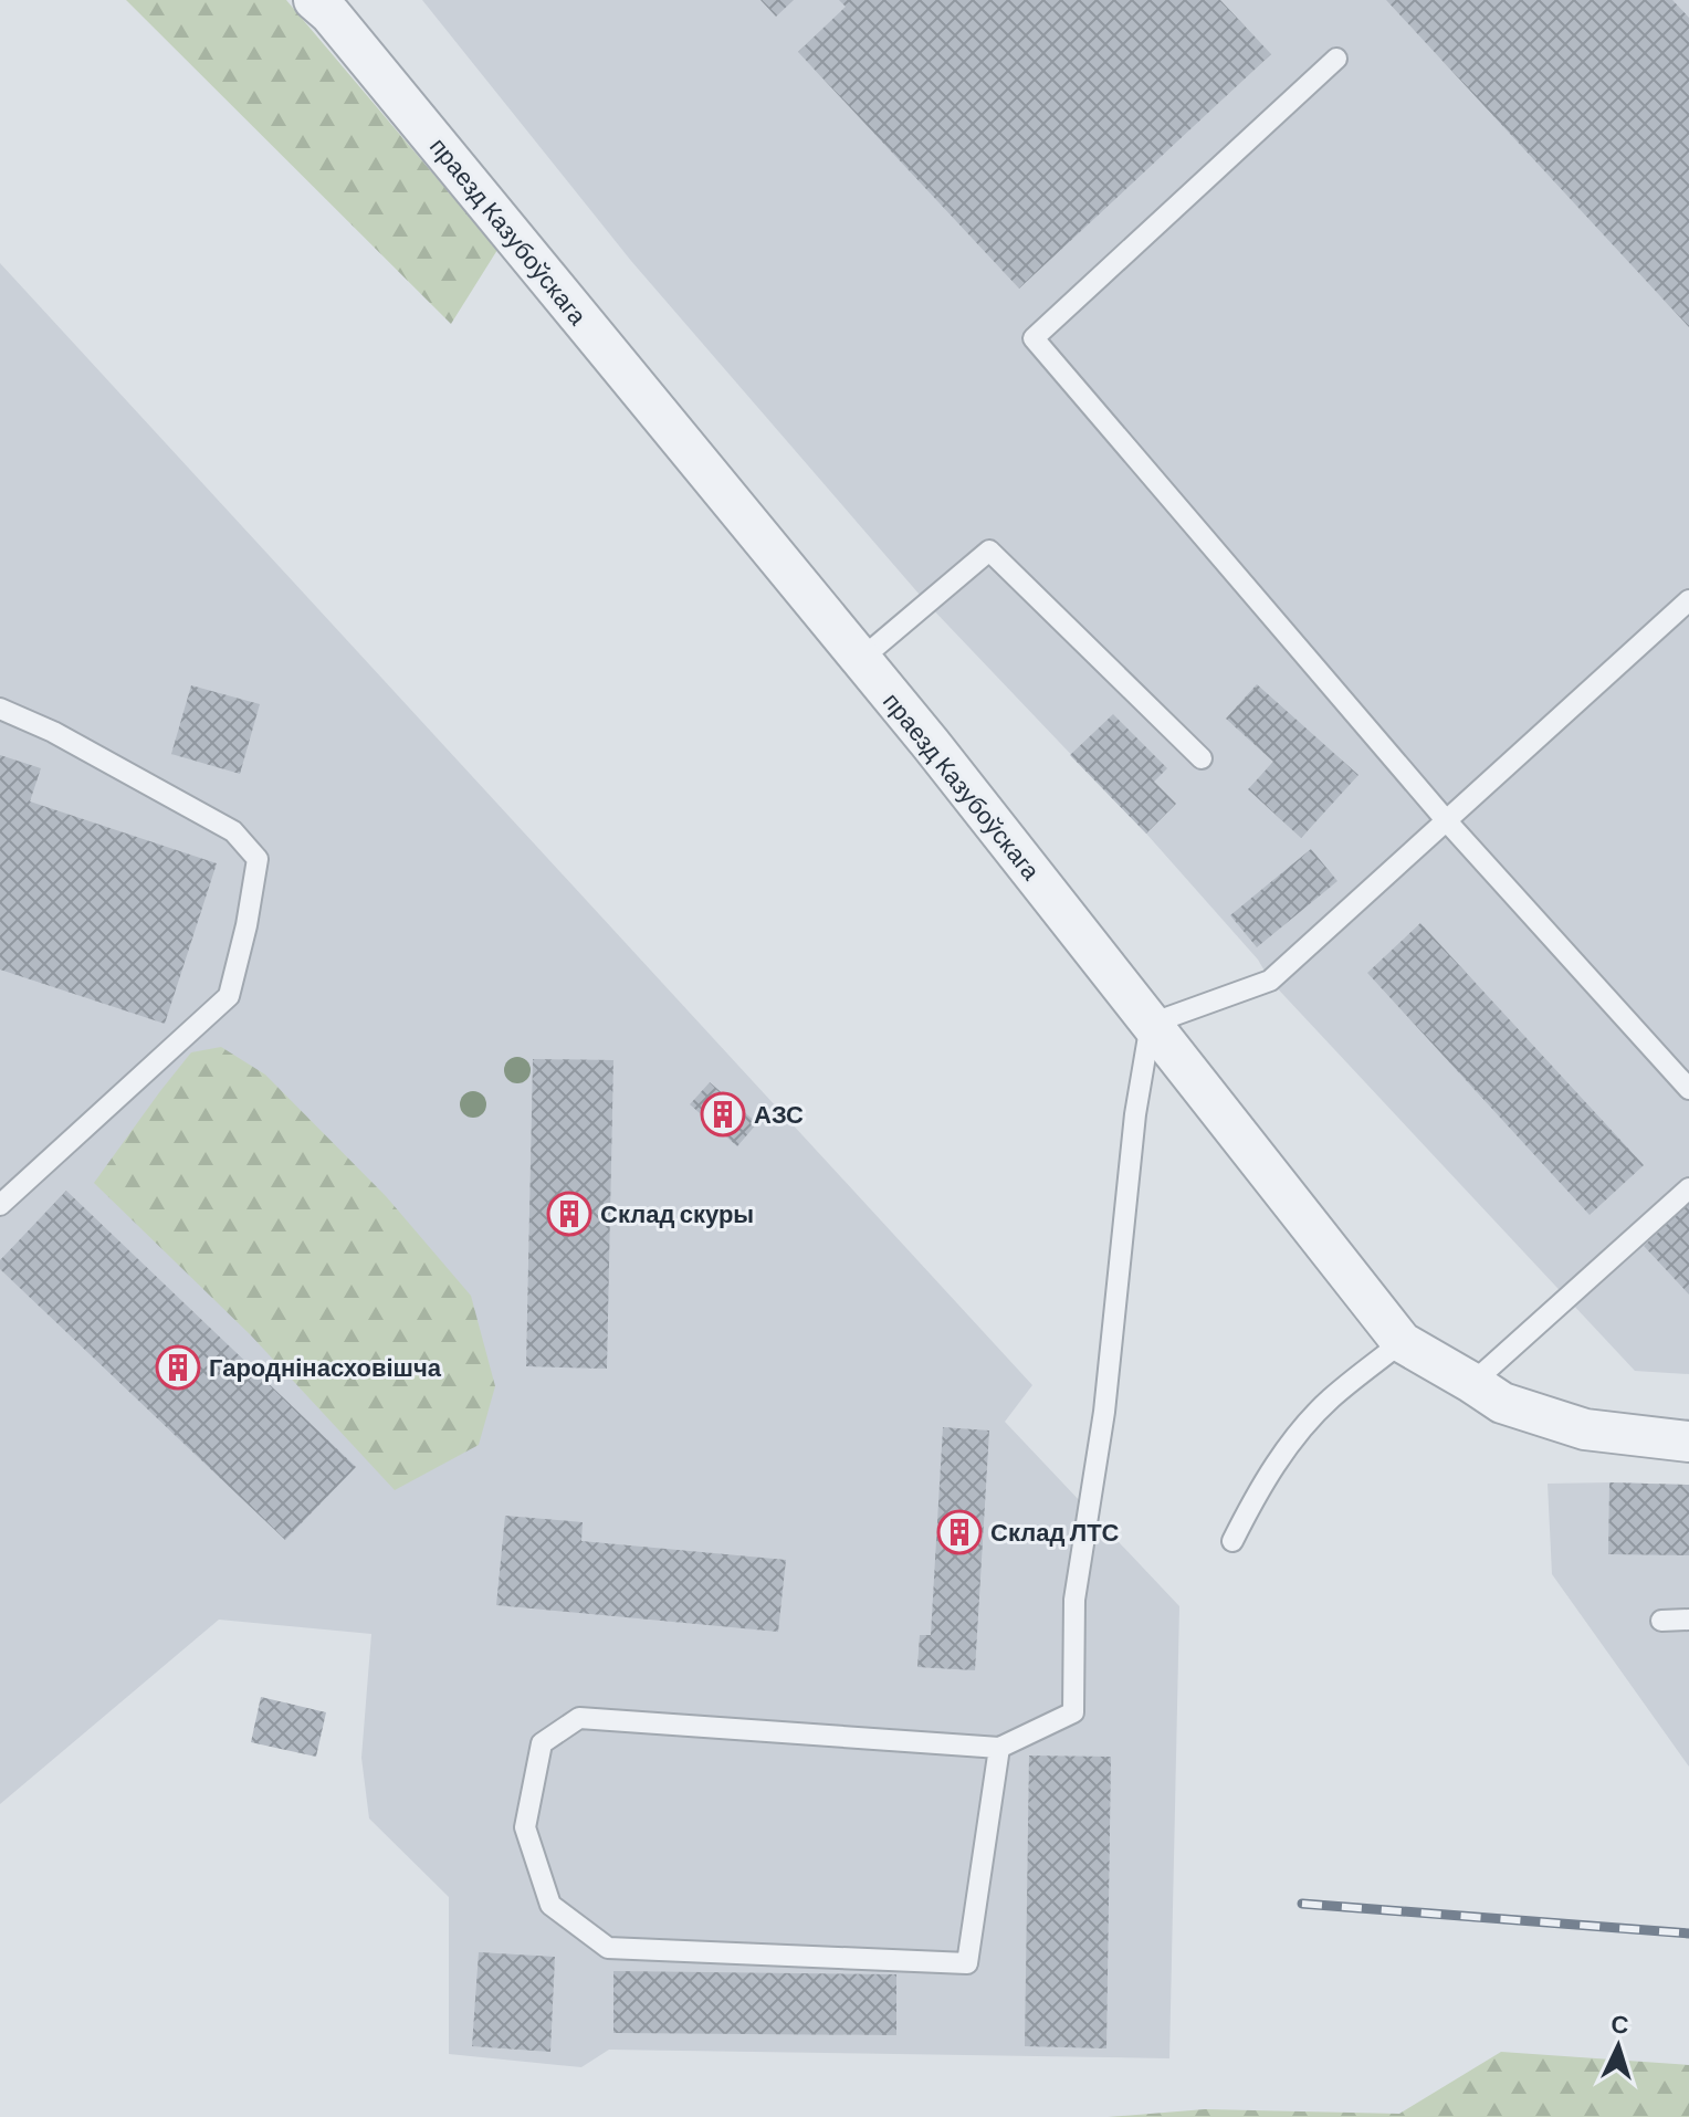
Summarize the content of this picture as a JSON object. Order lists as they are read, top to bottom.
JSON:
{
  "streets": {
    "street": ["праезд Казубоўскага"]
  },
  "places": {
    "building": [
      "АЗС",
      "Склад скуры",
      "Гароднінасховішча",
      "Склад ЛТС"
    ]
  },
  "north": "top"
}
